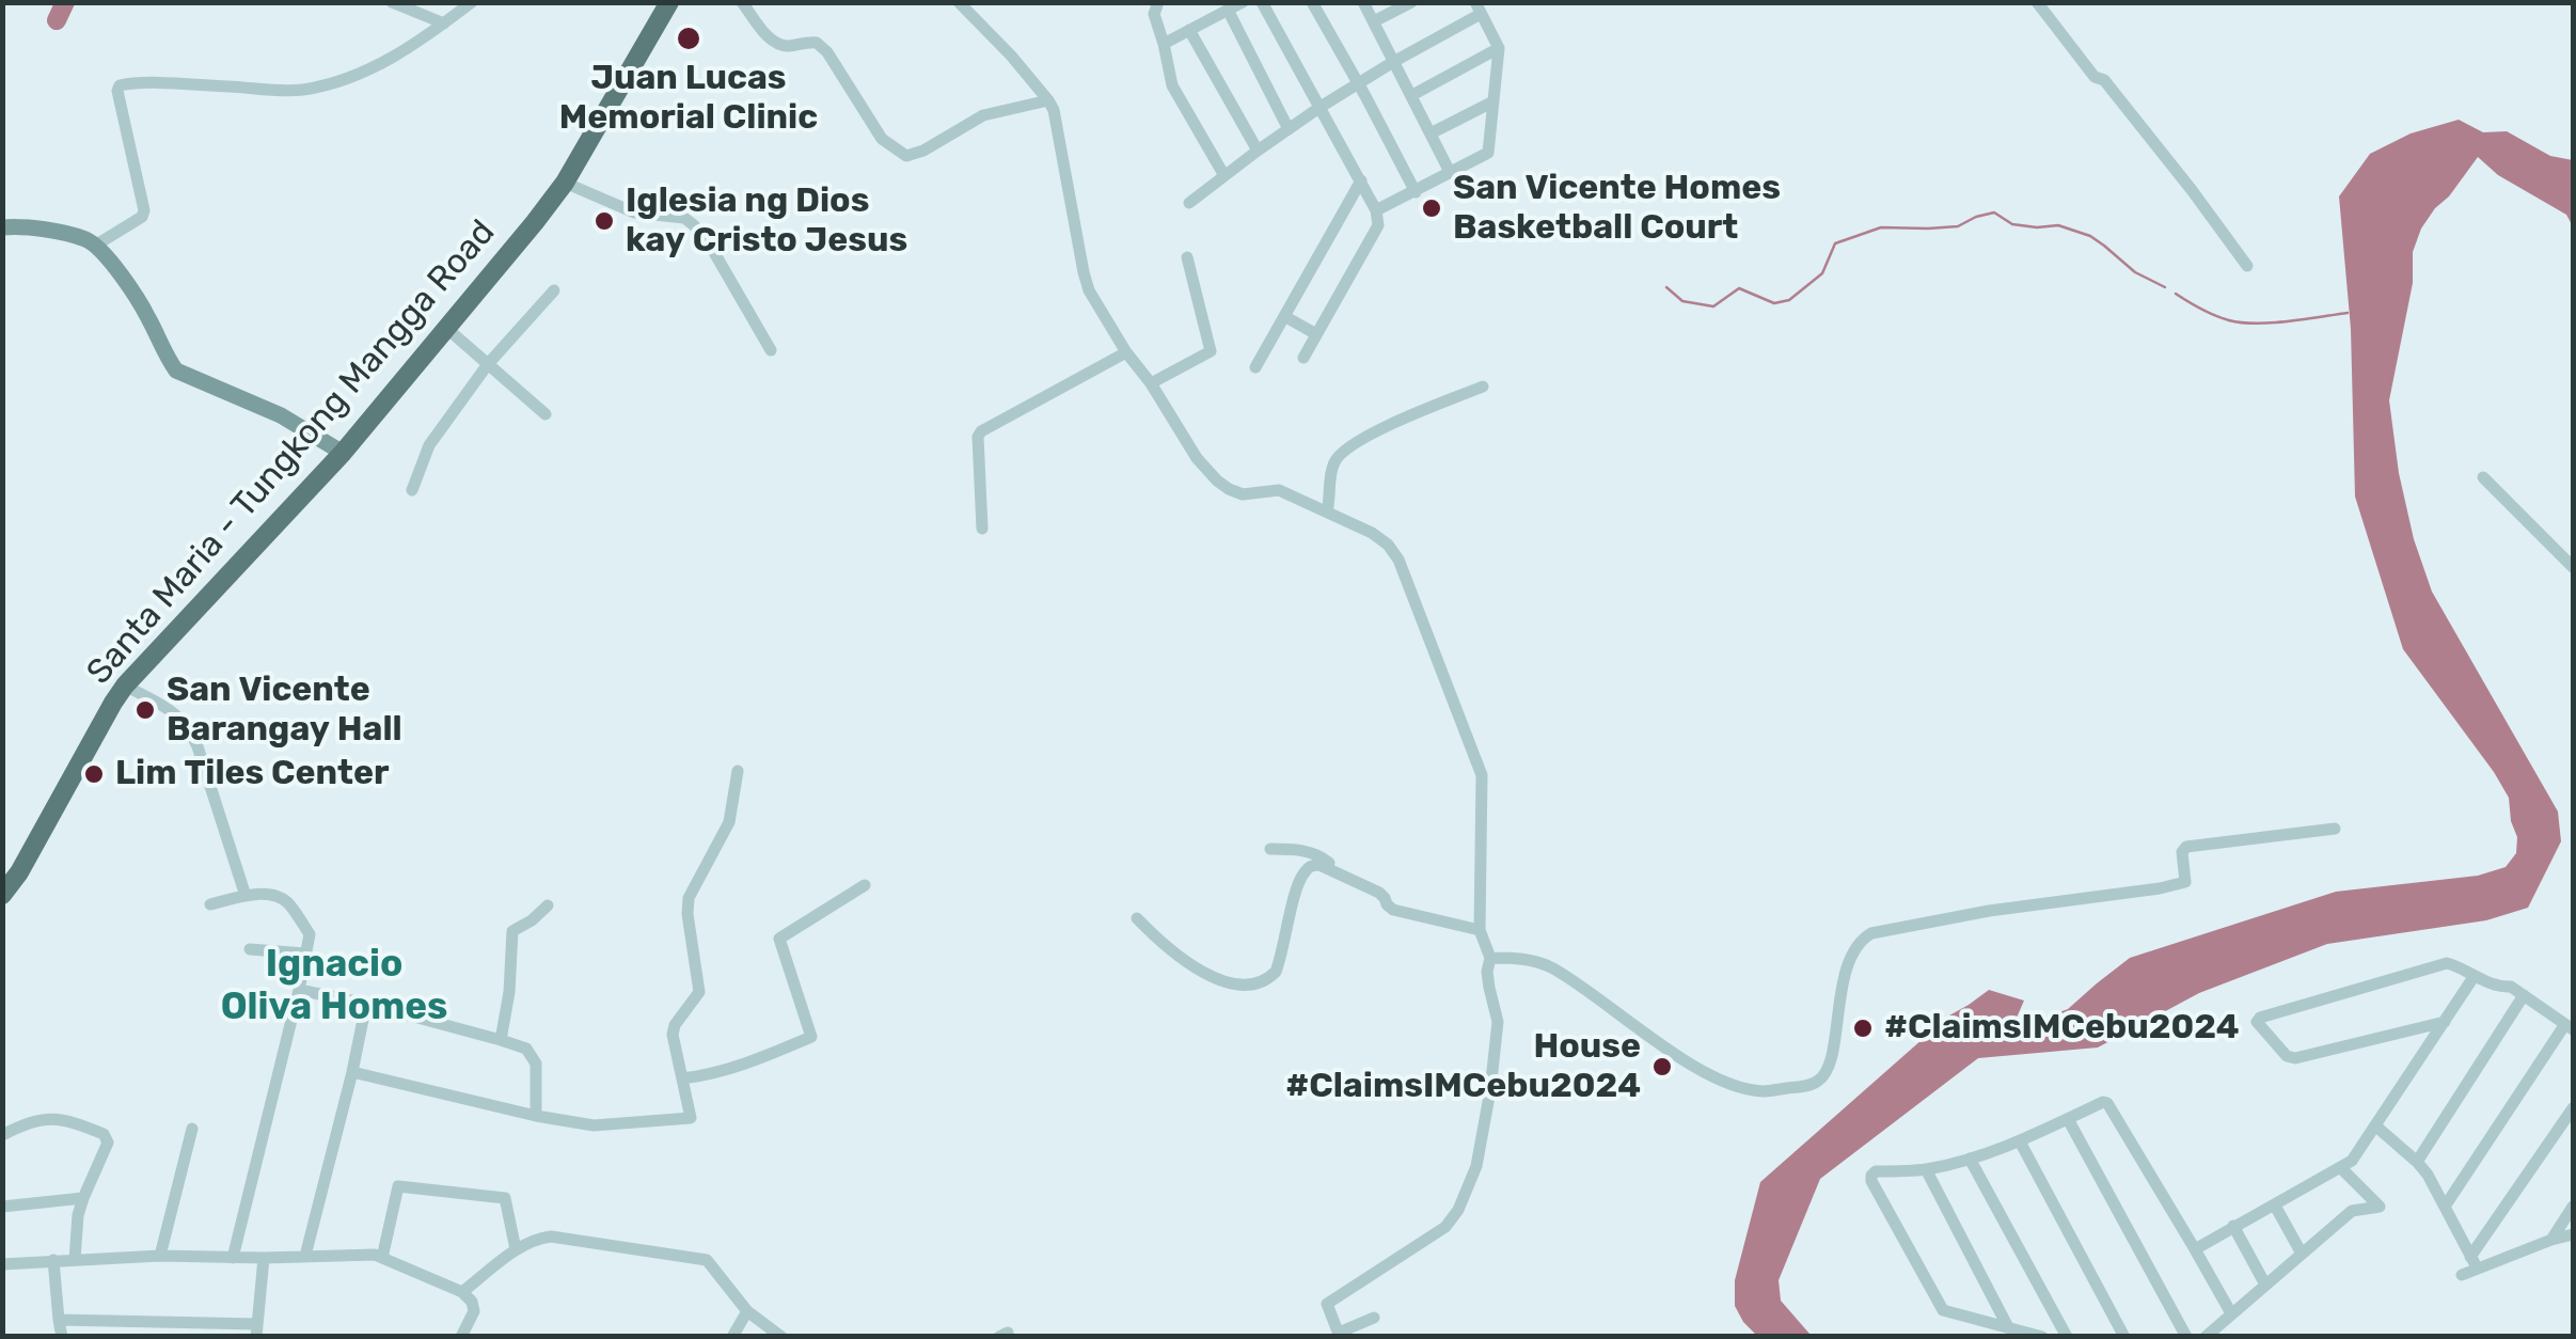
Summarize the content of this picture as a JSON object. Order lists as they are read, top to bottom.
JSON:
{
  "streets": {
    "main road": ["Santa Maria - Tungkong Mangga Road"]
  },
  "districts": ["Ignacio Oliva Homes"],
  "places": [
    "Juan Lucas Memorial Clinic",
    "San Vicente Homes Basketball Court",
    "Iglesia ng Dios kay Cristo Jesus",
    "San Vicente Barangay Hall",
    "Lim Tiles Center",
    "#ClaimsIMCebu2024",
    "House #ClaimsIMCebu2024"
  ]
}
